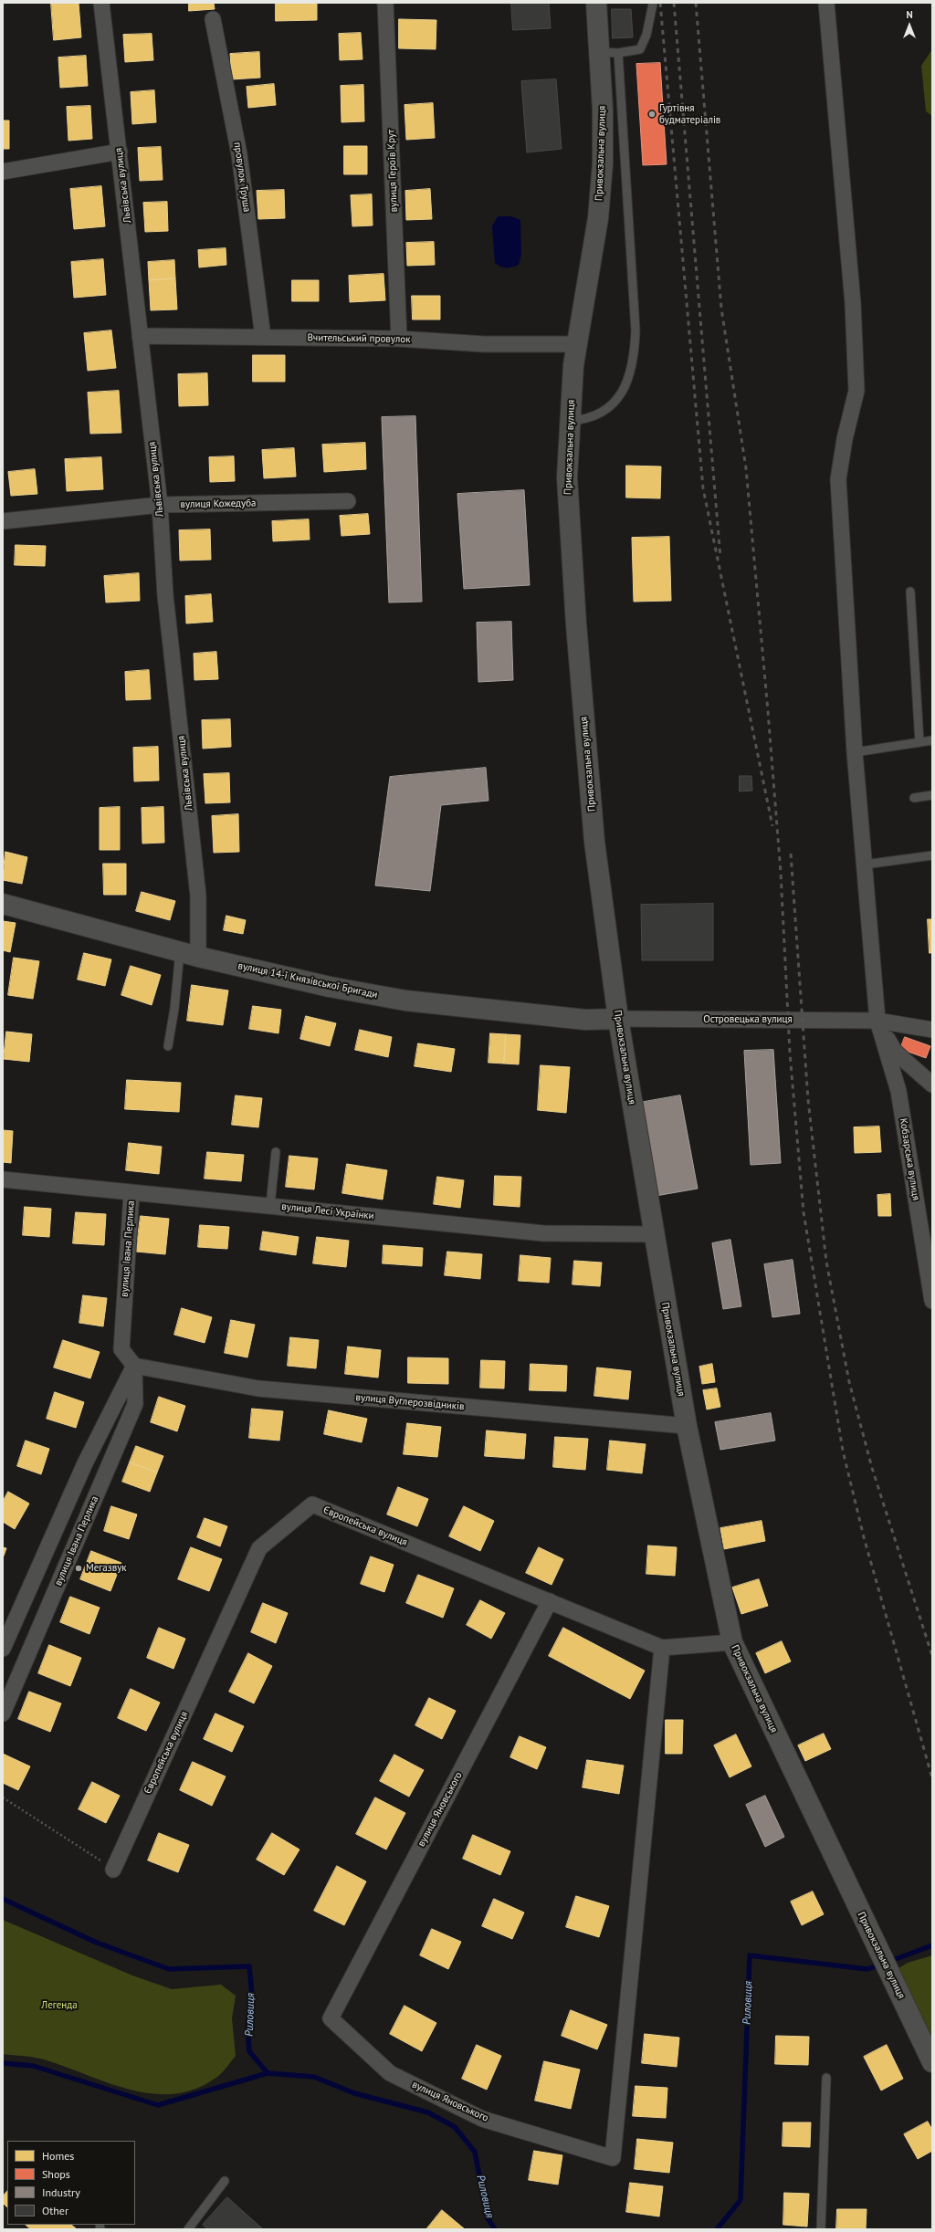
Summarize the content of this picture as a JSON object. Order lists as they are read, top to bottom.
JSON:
{
  "streets": {
    "street": [
      "Привокзальна вулиця",
      "вулиця Героїв Крут",
      "провулок Труша",
      "Львівська вулиця",
      "Вчительський провулок",
      "вулиця Кожедуба",
      "вулиця 14-ї Князівської Бригади",
      "Островецька вулиця",
      "Кобзарська вулиця",
      "вулиця Лесі Українки",
      "вулиця Івана Перлика",
      "вулиця Вуглерозвідників",
      "Європейська вулиця",
      "вулиця Яновського"
    ]
  },
  "crossings": [
    ["Привокзальна вулиця", "Вчительський провулок"],
    ["Привокзальна вулиця", "вулиця 14-ї Князівської Бригади"],
    ["Привокзальна вулиця", "Островецька вулиця"],
    ["Привокзальна вулиця", "вулиця Лесі Українки"],
    ["Привокзальна вулиця", "вулиця Вуглерозвідників"],
    ["Привокзальна вулиця", "Європейська вулиця"],
    ["вулиця Героїв Крут", "Вчительський провулок"],
    ["провулок Труша", "Вчительський провулок"],
    ["Львівська вулиця", "Вчительський провулок"],
    ["Львівська вулиця", "вулиця Кожедуба"],
    ["Львівська вулиця", "вулиця 14-ї Князівської Бригади"],
    ["вулиця 14-ї Князівської Бригади", "Островецька вулиця"],
    ["Островецька вулиця", "Кобзарська вулиця"],
    ["вулиця Лесі Українки", "вулиця Івана Перлика"],
    ["вулиця Івана Перлика", "вулиця Вуглерозвідників"],
    ["Європейська вулиця", "вулиця Яновського"]
  ],
  "water": ["Риловиця"],
  "parks": ["Легенда"],
  "places": ["Гуртівня будматеріалів", "Мегазвук"],
  "legend": [
    "Homes",
    "Shops",
    "Industry",
    "Other"
  ],
  "north": "top"
}
